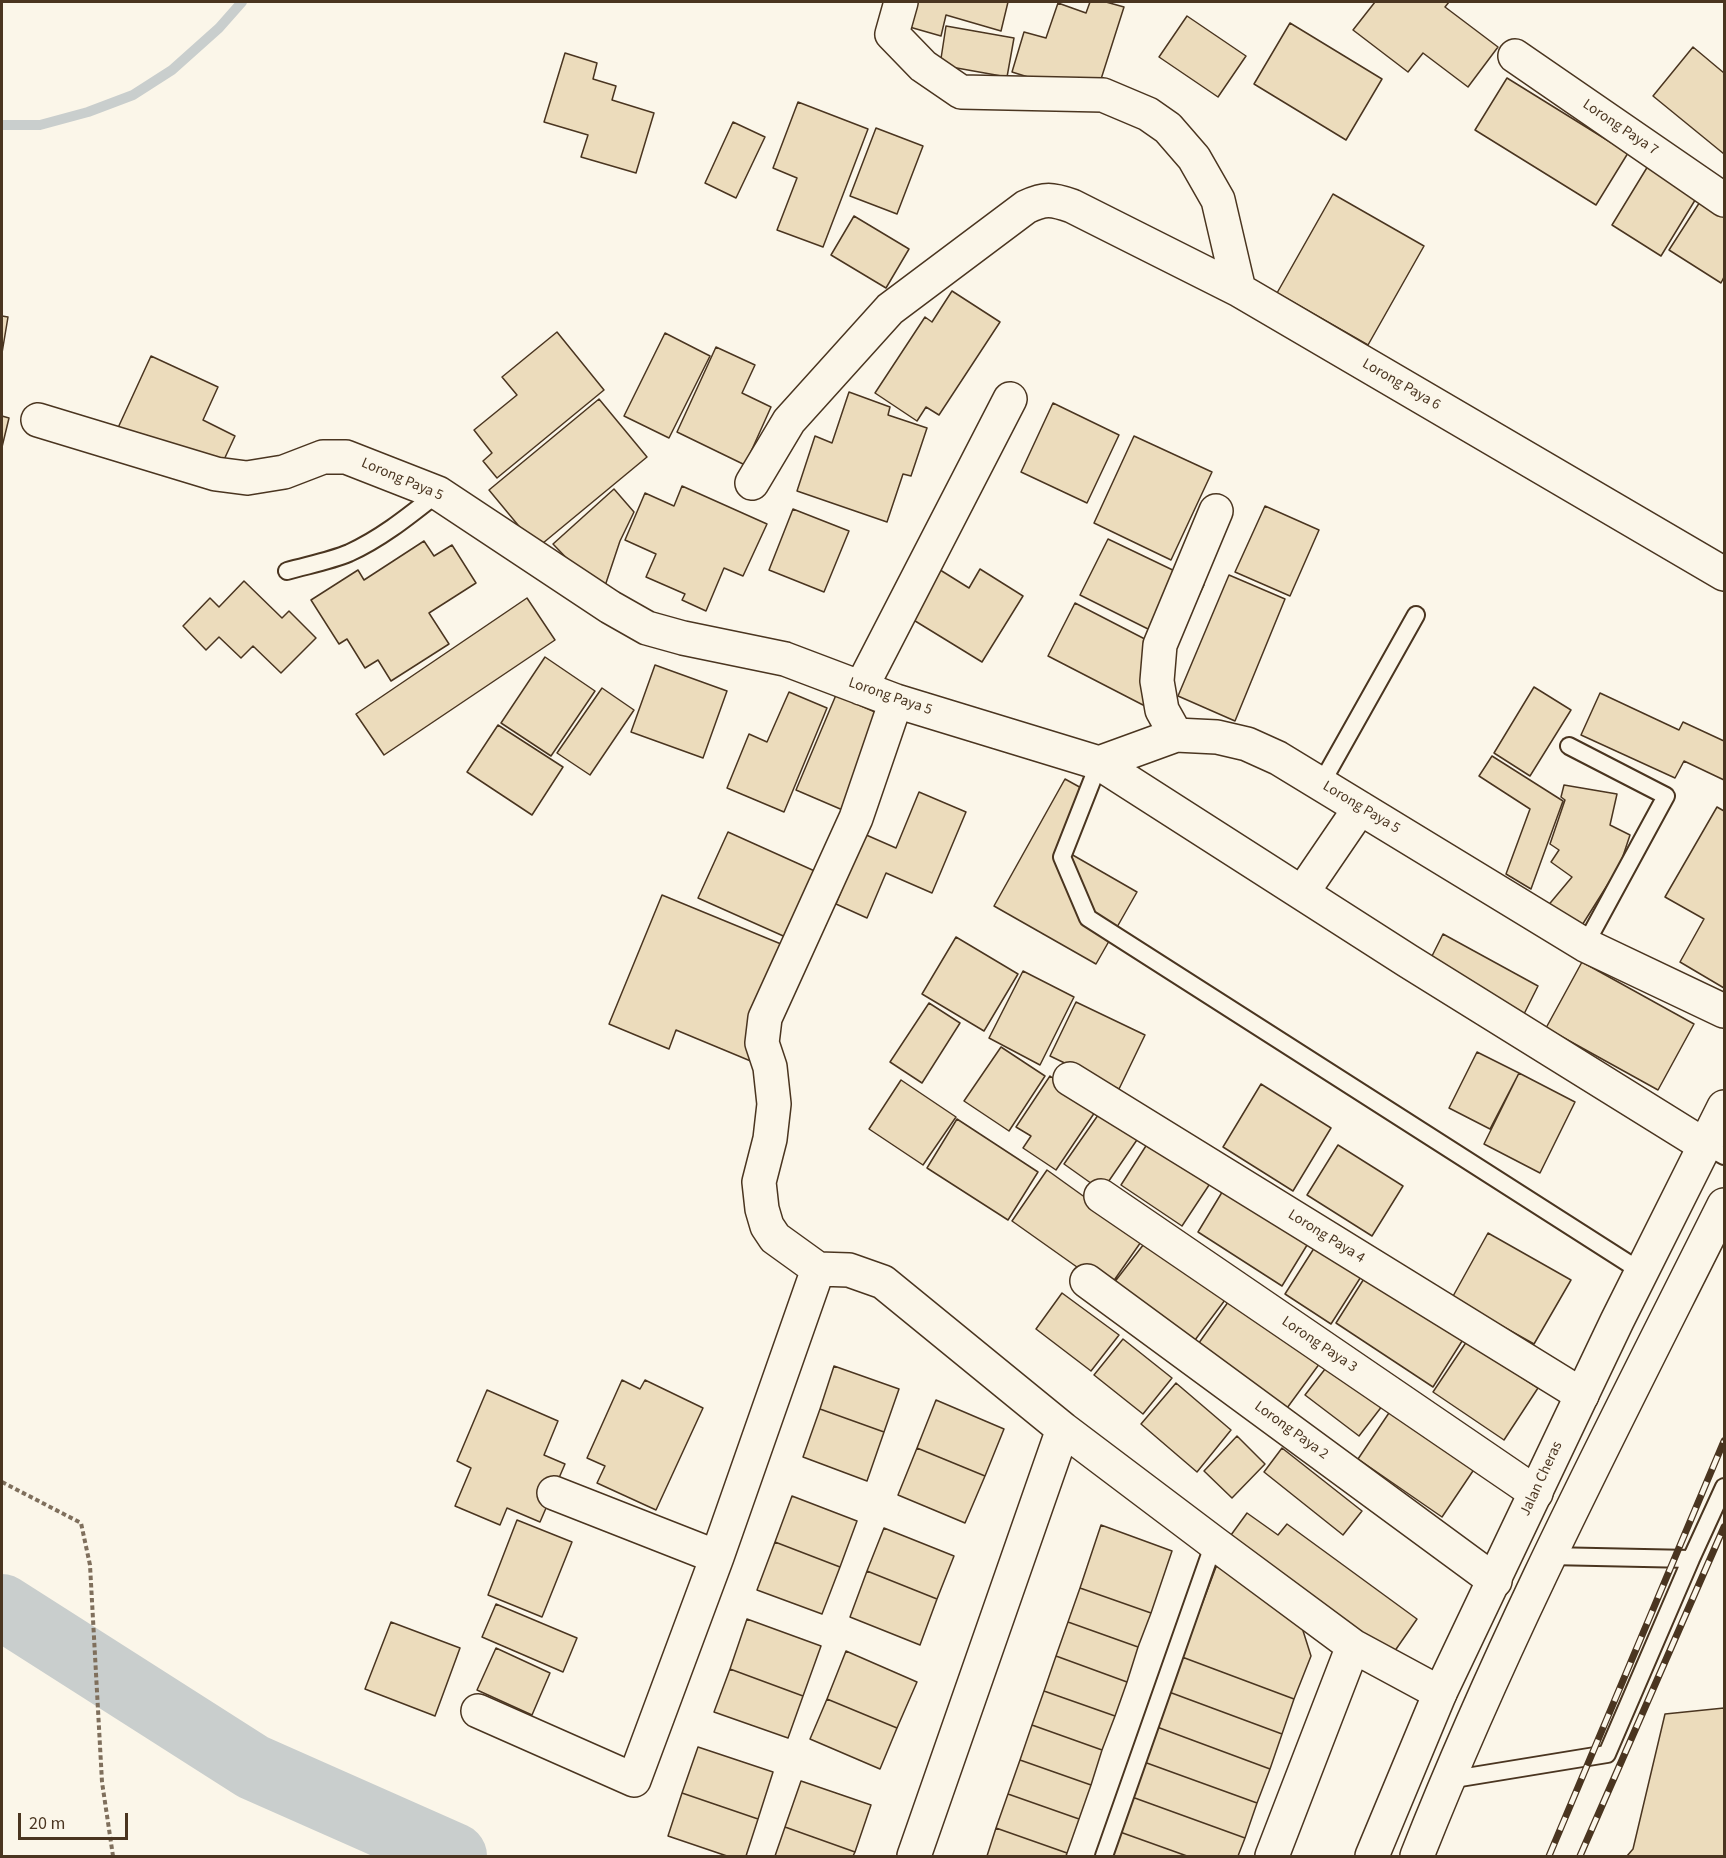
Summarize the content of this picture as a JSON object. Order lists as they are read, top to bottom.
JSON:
{
  "streets": {
    "street": [
      "Lorong Paya 7",
      "Lorong Paya 6",
      "Lorong Paya 5",
      "Lorong Paya 4",
      "Lorong Paya 3",
      "Lorong Paya 2",
      "Jalan Cheras"
    ]
  },
  "crossings": [
    ["Lorong Paya 4", "Jalan Cheras"],
    ["Lorong Paya 3", "Jalan Cheras"],
    ["Lorong Paya 2", "Jalan Cheras"]
  ],
  "scale_bar": "20 m"
}
